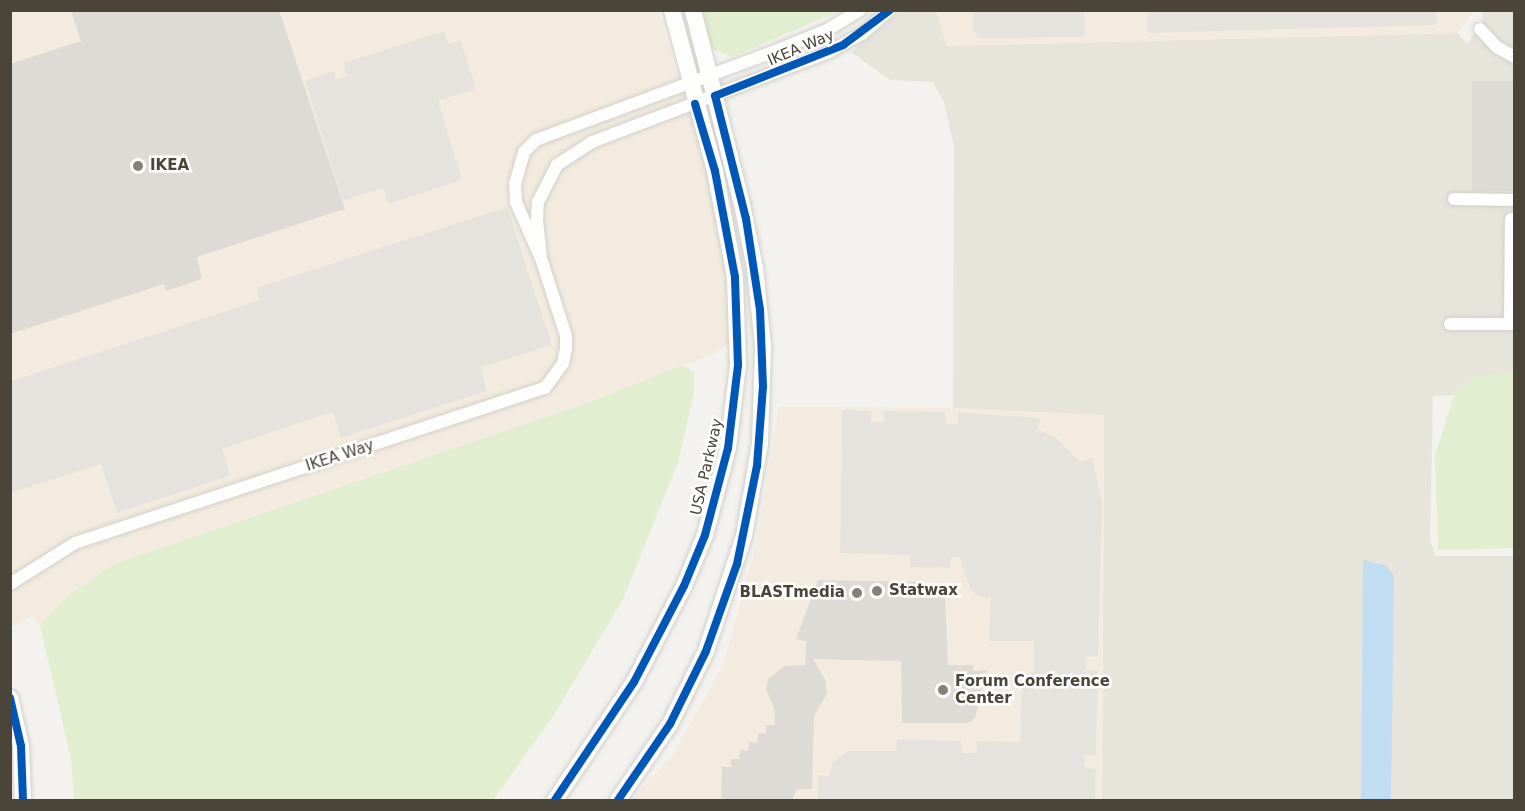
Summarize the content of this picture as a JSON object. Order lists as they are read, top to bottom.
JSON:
{
  "streets": {
    "street": ["IKEA Way", "USA Parkway"]
  },
  "crossings": [
    ["IKEA Way", "USA Parkway"]
  ],
  "places": [
    "IKEA",
    "Statwax",
    "BLASTmedia",
    "Forum Conference Center"
  ]
}
